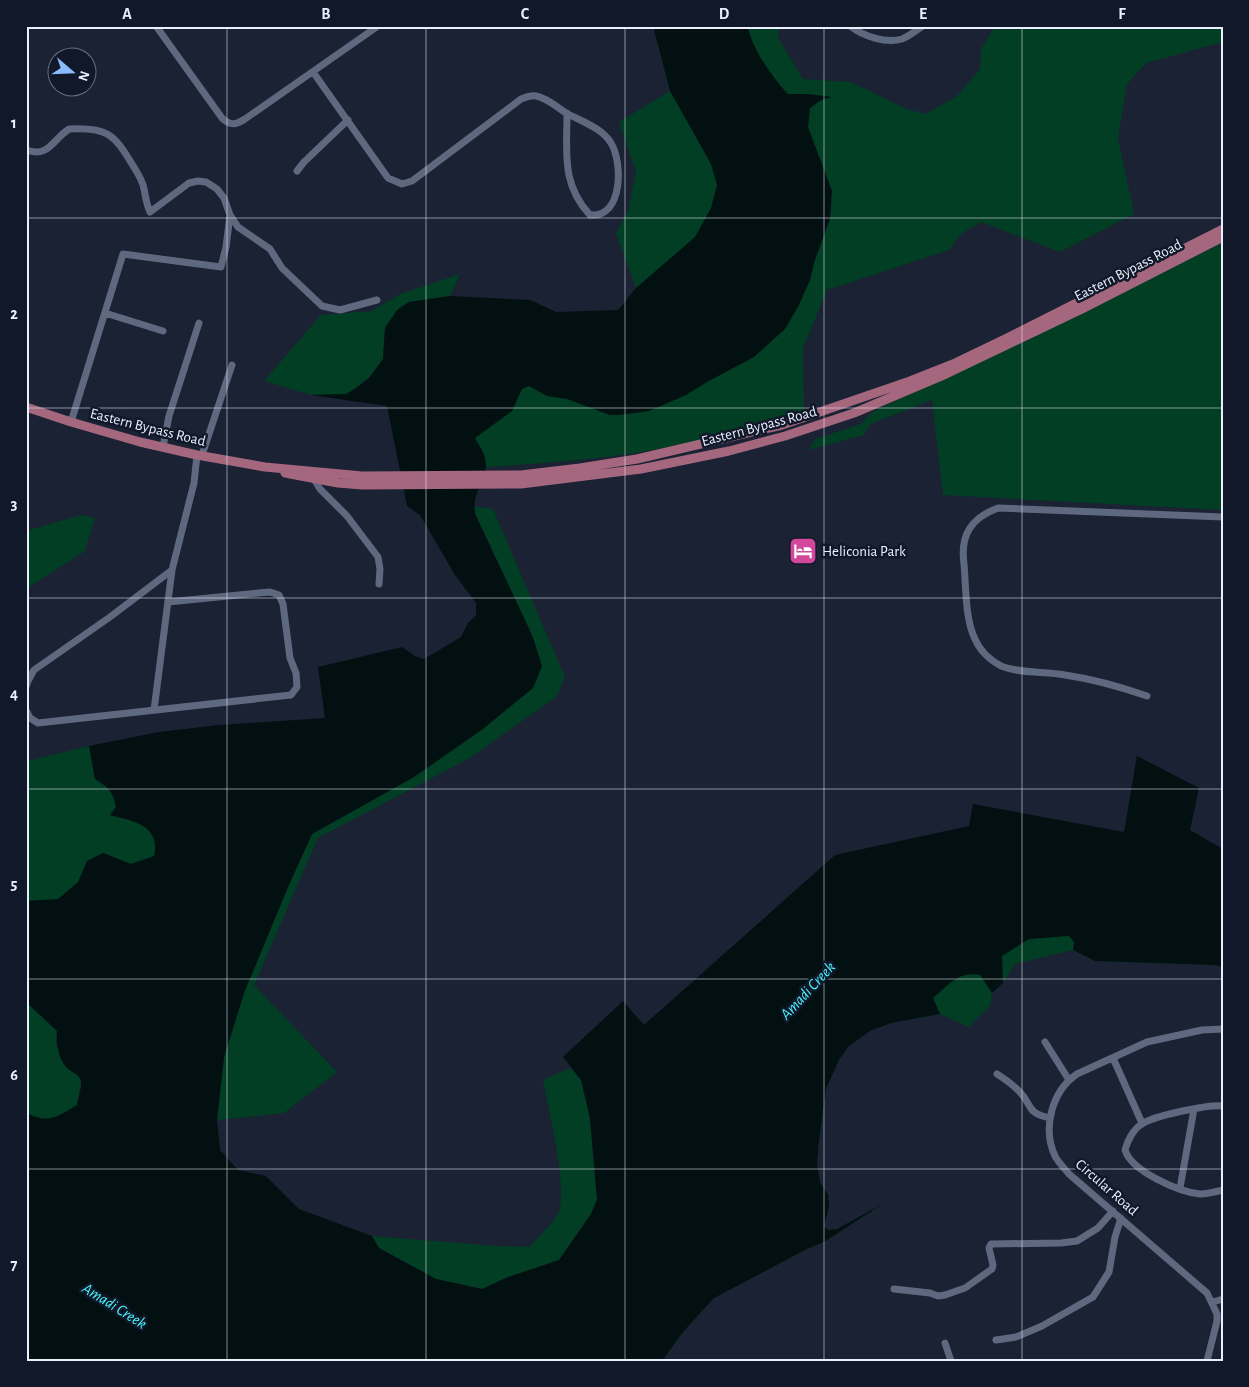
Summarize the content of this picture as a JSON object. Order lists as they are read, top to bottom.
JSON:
{
  "streets": {
    "main road": ["Eastern Bypass Road"],
    "street": ["Circular Road"]
  },
  "water": ["Amadi Creek"],
  "places": {
    "hotel": ["Heliconia Park"]
  },
  "north": "right",
  "grid": {
    "columns": [
      "A",
      "B",
      "C",
      "D",
      "E",
      "F"
    ],
    "rows": [
      "1",
      "2",
      "3",
      "4",
      "5",
      "6",
      "7"
    ]
  }
}
